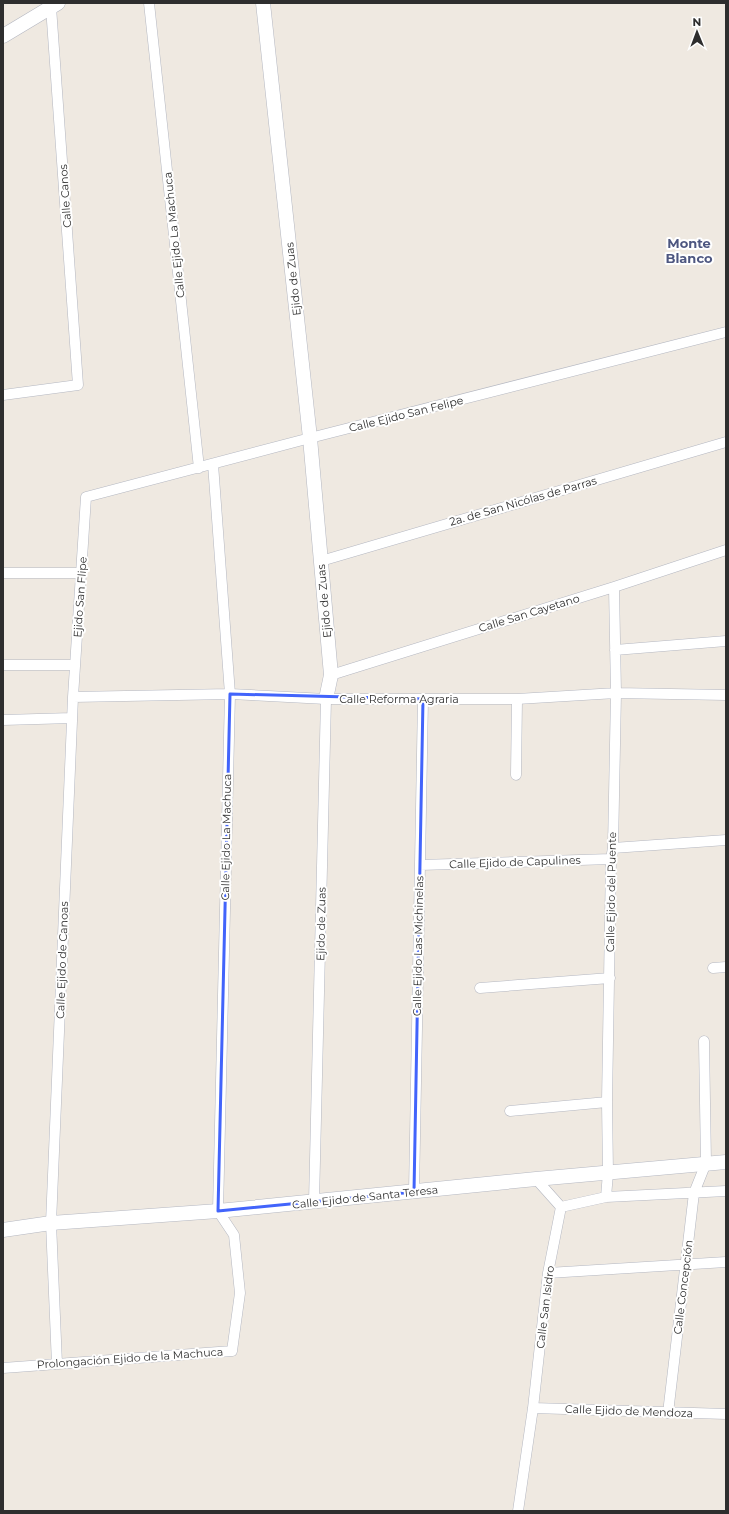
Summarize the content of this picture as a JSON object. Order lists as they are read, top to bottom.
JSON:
{
  "streets": {
    "street": [
      "Calle Canos",
      "Calle Ejido La Machuca",
      "Ejido de Zuas",
      "Calle Ejido San Felipe",
      "2a. de San Nicólas de Parras",
      "Ejido San Flipe",
      "Calle San Cayetano",
      "Calle Reforma Agraria",
      "Calle Ejido de Capulines",
      "Calle Ejido del Puente",
      "Calle Ejido Las Michinelas",
      "Calle Ejido de Canoas",
      "Calle Ejido de Santa Teresa",
      "Calle Concepción",
      "Calle San Isidro",
      "Prolongación Ejido de la Machuca",
      "Calle Ejido de Mendoza"
    ]
  },
  "crossings": [
    ["Calle Ejido La Machuca", "Calle Ejido San Felipe"],
    ["Calle Ejido La Machuca", "Calle Reforma Agraria"],
    ["Calle Ejido La Machuca", "Calle Ejido de Santa Teresa"],
    ["Calle Ejido La Machuca", "Prolongación Ejido de la Machuca"],
    ["Ejido de Zuas", "Calle Ejido San Felipe"],
    ["Ejido de Zuas", "2a. de San Nicólas de Parras"],
    ["Ejido de Zuas", "Calle San Cayetano"],
    ["Ejido de Zuas", "Calle Reforma Agraria"],
    ["Ejido de Zuas", "Calle Ejido de Santa Teresa"],
    ["Calle Ejido San Felipe", "Ejido San Flipe"],
    ["Ejido San Flipe", "Calle Reforma Agraria"],
    ["Ejido San Flipe", "Calle Ejido de Canoas"],
    ["Calle San Cayetano", "Calle Ejido del Puente"],
    ["Calle Reforma Agraria", "Calle Ejido del Puente"],
    ["Calle Reforma Agraria", "Calle Ejido Las Michinelas"],
    ["Calle Reforma Agraria", "Calle Ejido de Canoas"],
    ["Calle Ejido de Capulines", "Calle Ejido del Puente"],
    ["Calle Ejido de Capulines", "Calle Ejido Las Michinelas"],
    ["Calle Ejido del Puente", "Calle Ejido de Santa Teresa"],
    ["Calle Ejido Las Michinelas", "Calle Ejido de Santa Teresa"],
    ["Calle Ejido de Canoas", "Calle Ejido de Santa Teresa"],
    ["Calle Ejido de Canoas", "Prolongación Ejido de la Machuca"],
    ["Calle Ejido de Santa Teresa", "Calle Concepción"],
    ["Calle Ejido de Santa Teresa", "Prolongación Ejido de la Machuca"],
    ["Calle Concepción", "Calle Ejido de Mendoza"],
    ["Calle San Isidro", "Calle Ejido de Mendoza"]
  ],
  "districts": ["Monte Blanco"],
  "north": "top"
}
